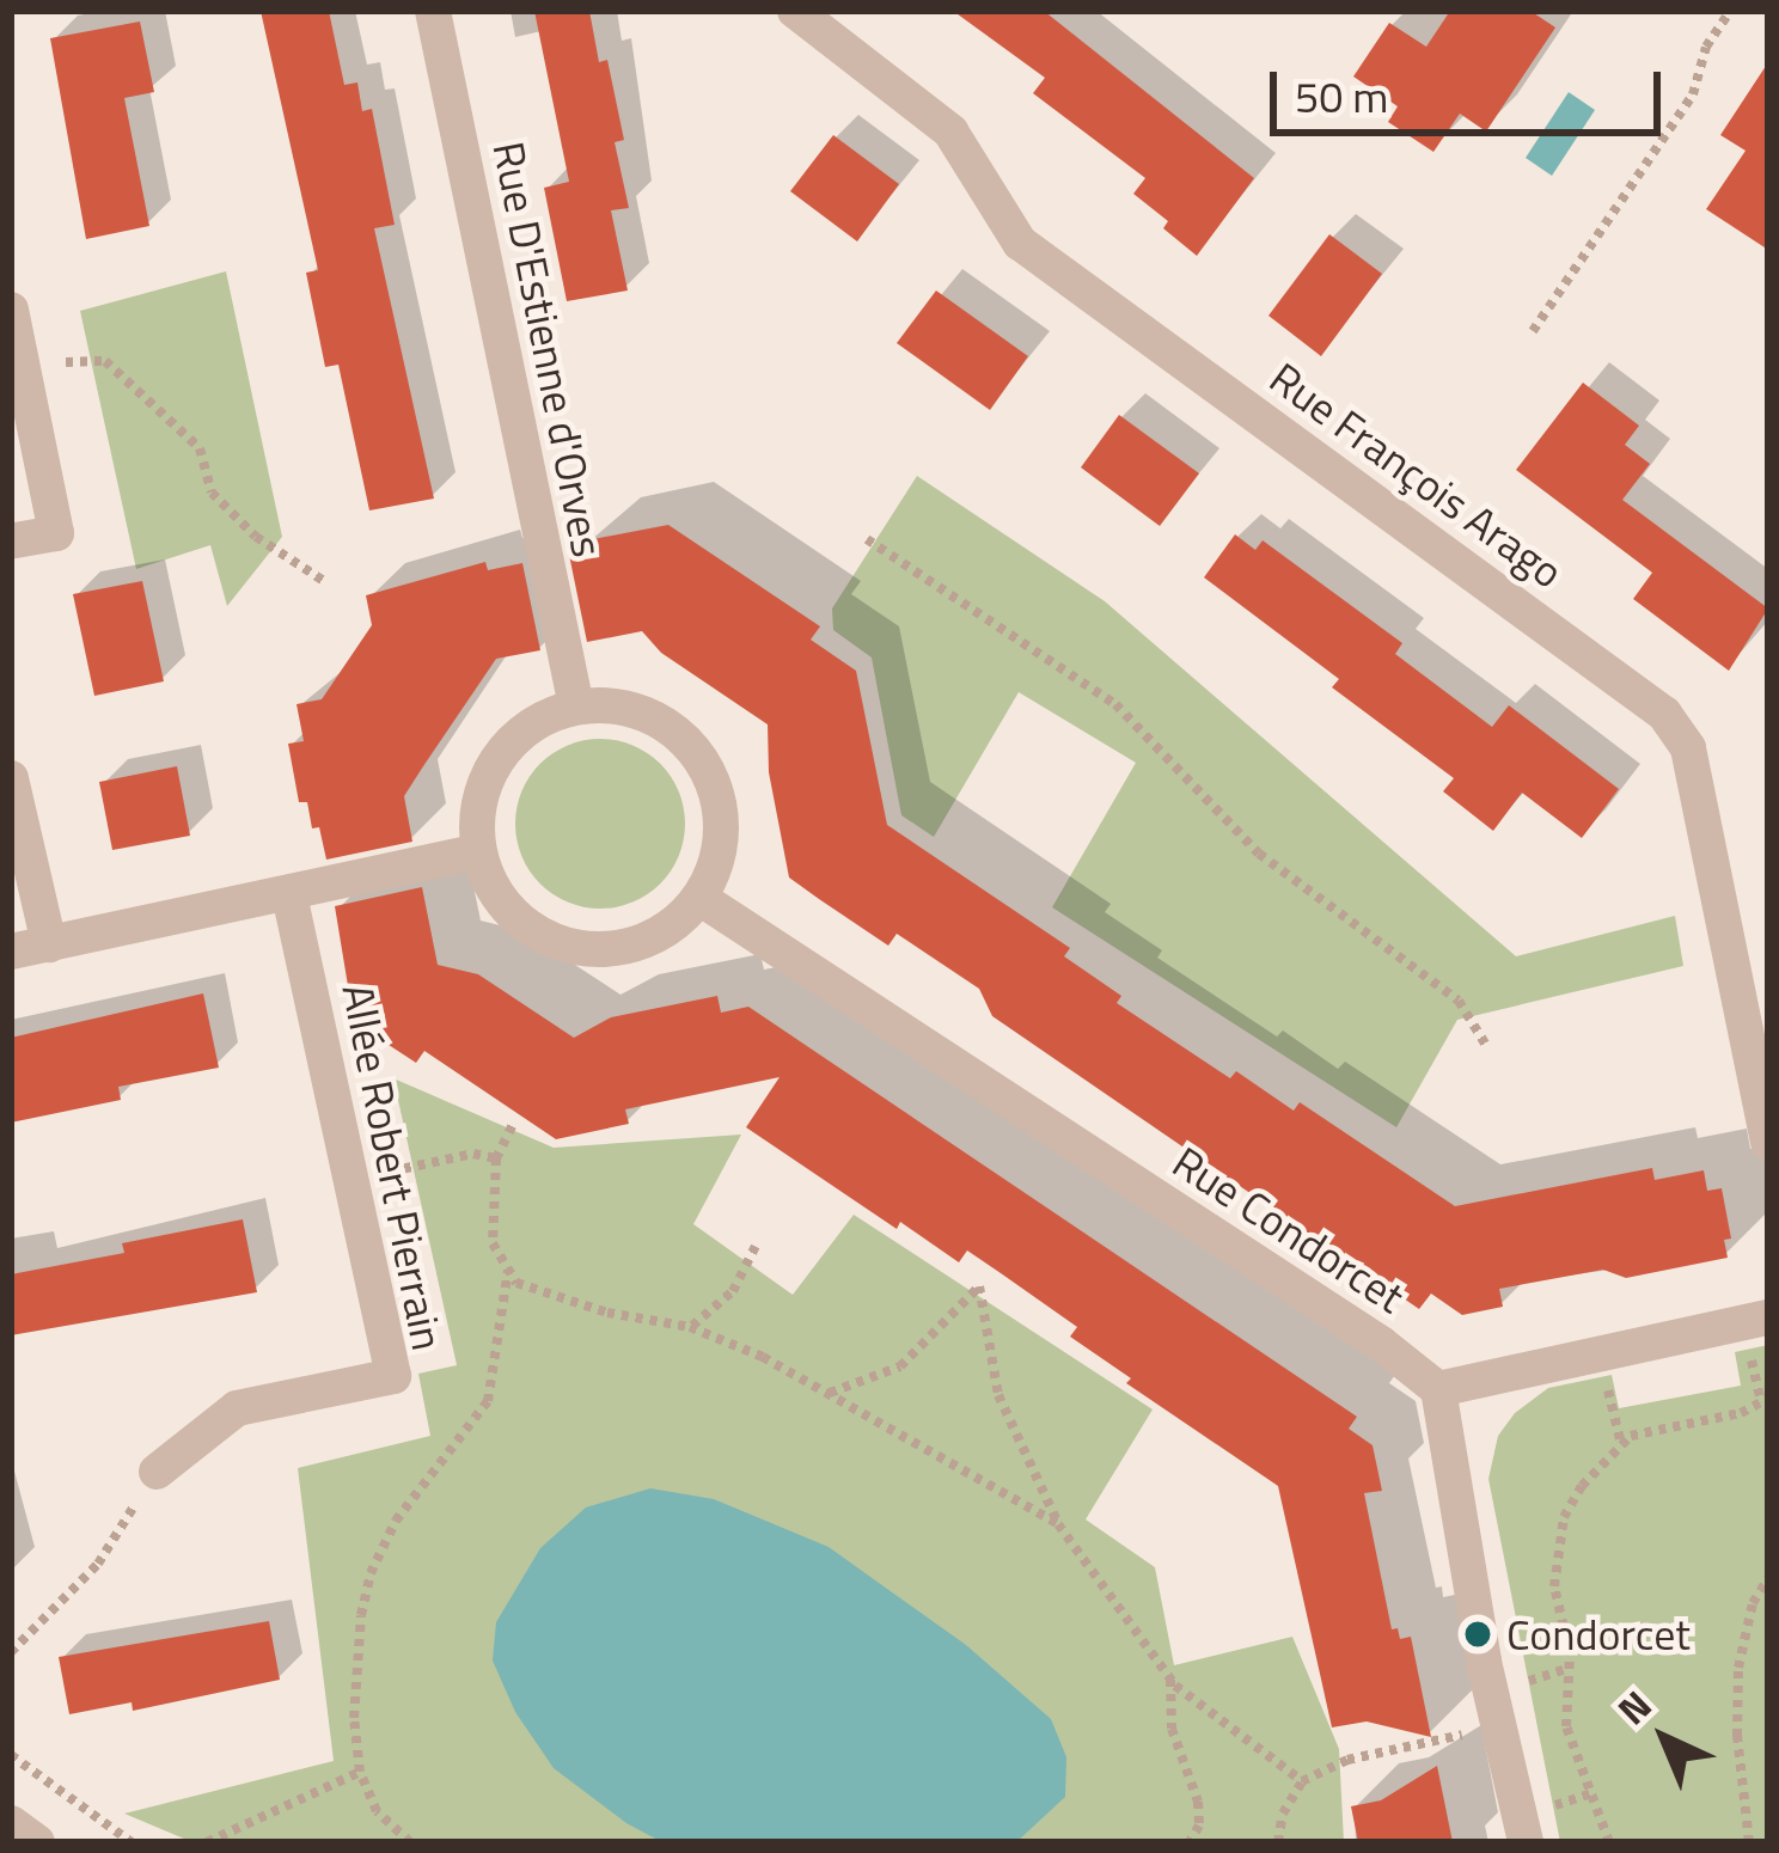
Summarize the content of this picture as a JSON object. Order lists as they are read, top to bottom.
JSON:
{
  "streets": {
    "street": [
      "Rue D'Estienne d'Orves",
      "Rue François Arago",
      "Allée Robert Pierrain",
      "Rue Condorcet"
    ]
  },
  "crossings": [
    ["Rue D'Estienne d'Orves", "Rue Condorcet"]
  ],
  "places": ["Condorcet"],
  "scale_bar": "50 m",
  "north": "top left"
}
